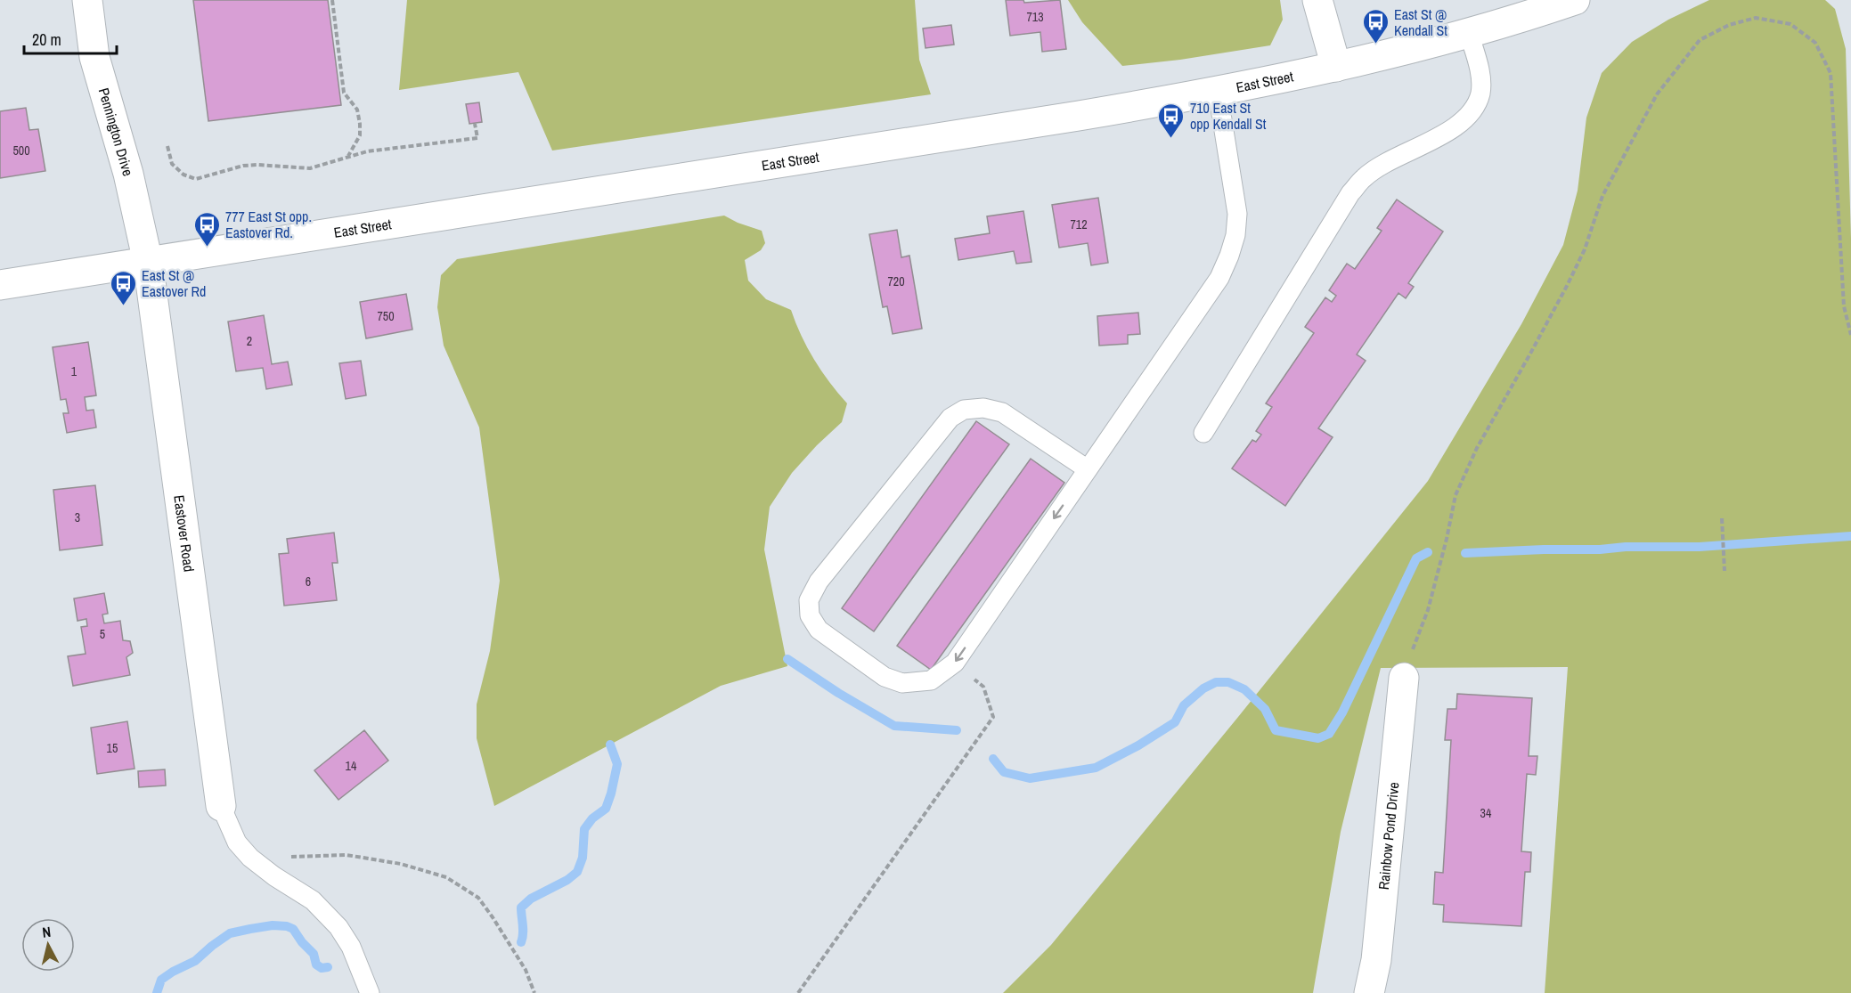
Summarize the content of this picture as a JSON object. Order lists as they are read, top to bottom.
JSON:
{
  "streets": {
    "main road": [
      "East Street",
      "Pennington Drive",
      "Eastover Road",
      "Rainbow Pond Drive"
    ]
  },
  "crossings": [
    ["East Street", "Pennington Drive"],
    ["East Street", "Eastover Road"],
    ["Pennington Drive", "Eastover Road"]
  ],
  "places": {
    "bus stop": [
      "East St @ Kendall St",
      "710 East St opp Kendall St",
      "777 East St opp. Eastover Rd.",
      "East St @ Eastover Rd"
    ]
  },
  "house_numbers": [
    "713",
    "500",
    "712",
    "720",
    "750",
    "2",
    "1",
    "3",
    "6",
    "5",
    "15",
    "14",
    "34"
  ],
  "scale_bar": "20 m",
  "north": "top"
}
